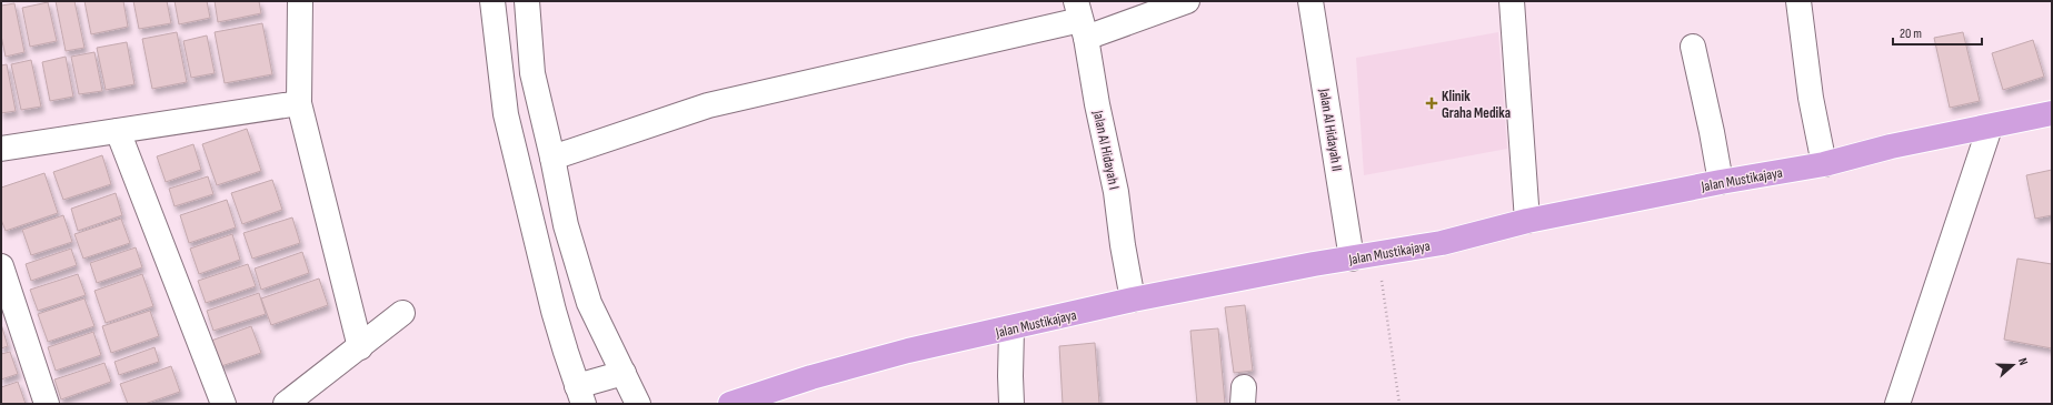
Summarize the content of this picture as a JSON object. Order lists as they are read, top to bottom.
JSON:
{
  "streets": {
    "main road": ["Jalan Mustikajaya"],
    "street": ["Jalan Al Hidayah II", "Jalan Al Hidayah I"]
  },
  "crossings": [
    ["Jalan Al Hidayah II", "Jalan Mustikajaya"],
    ["Jalan Al Hidayah I", "Jalan Mustikajaya"]
  ],
  "places": {
    "health": ["Klinik Graha Medika"]
  },
  "scale_bar": "20 m",
  "north": "right"
}
